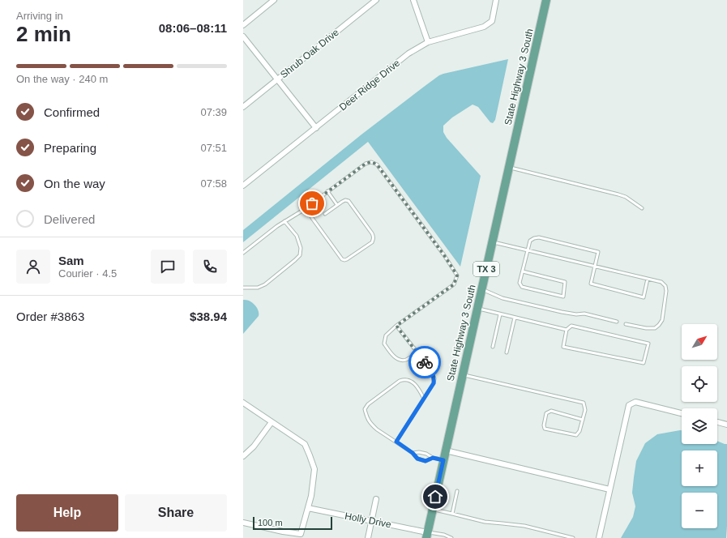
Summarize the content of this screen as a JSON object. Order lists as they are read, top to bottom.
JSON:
{
  "streets": {
    "main road": ["State Highway 3 South", "TX 3"],
    "street": ["Shrub Oak Drive", "Deer Ridge Drive", "Holly Drive"]
  },
  "crossings": [
    ["State Highway 3 South", "Holly Drive"]
  ],
  "scale_bar": "100 m",
  "north": "top right",
  "page": {
    "heading": ["2 min", "Arriving in", "08:06–08:11"],
    "panel": [
      "Sam",
      "Courier · 4.5",
      "Order #3863",
      "$38.94"
    ],
    "bar": "On the way · 240 m",
    "list": [
      ["Confirmed", "07:39"],
      ["Preparing", "07:51"],
      ["On the way", "07:58"],
      "Delivered"
    ],
    "map_buttons": ["+", "−"],
    "buttons": ["Help", "Share"],
    "scale": "100 m"
  }
}
